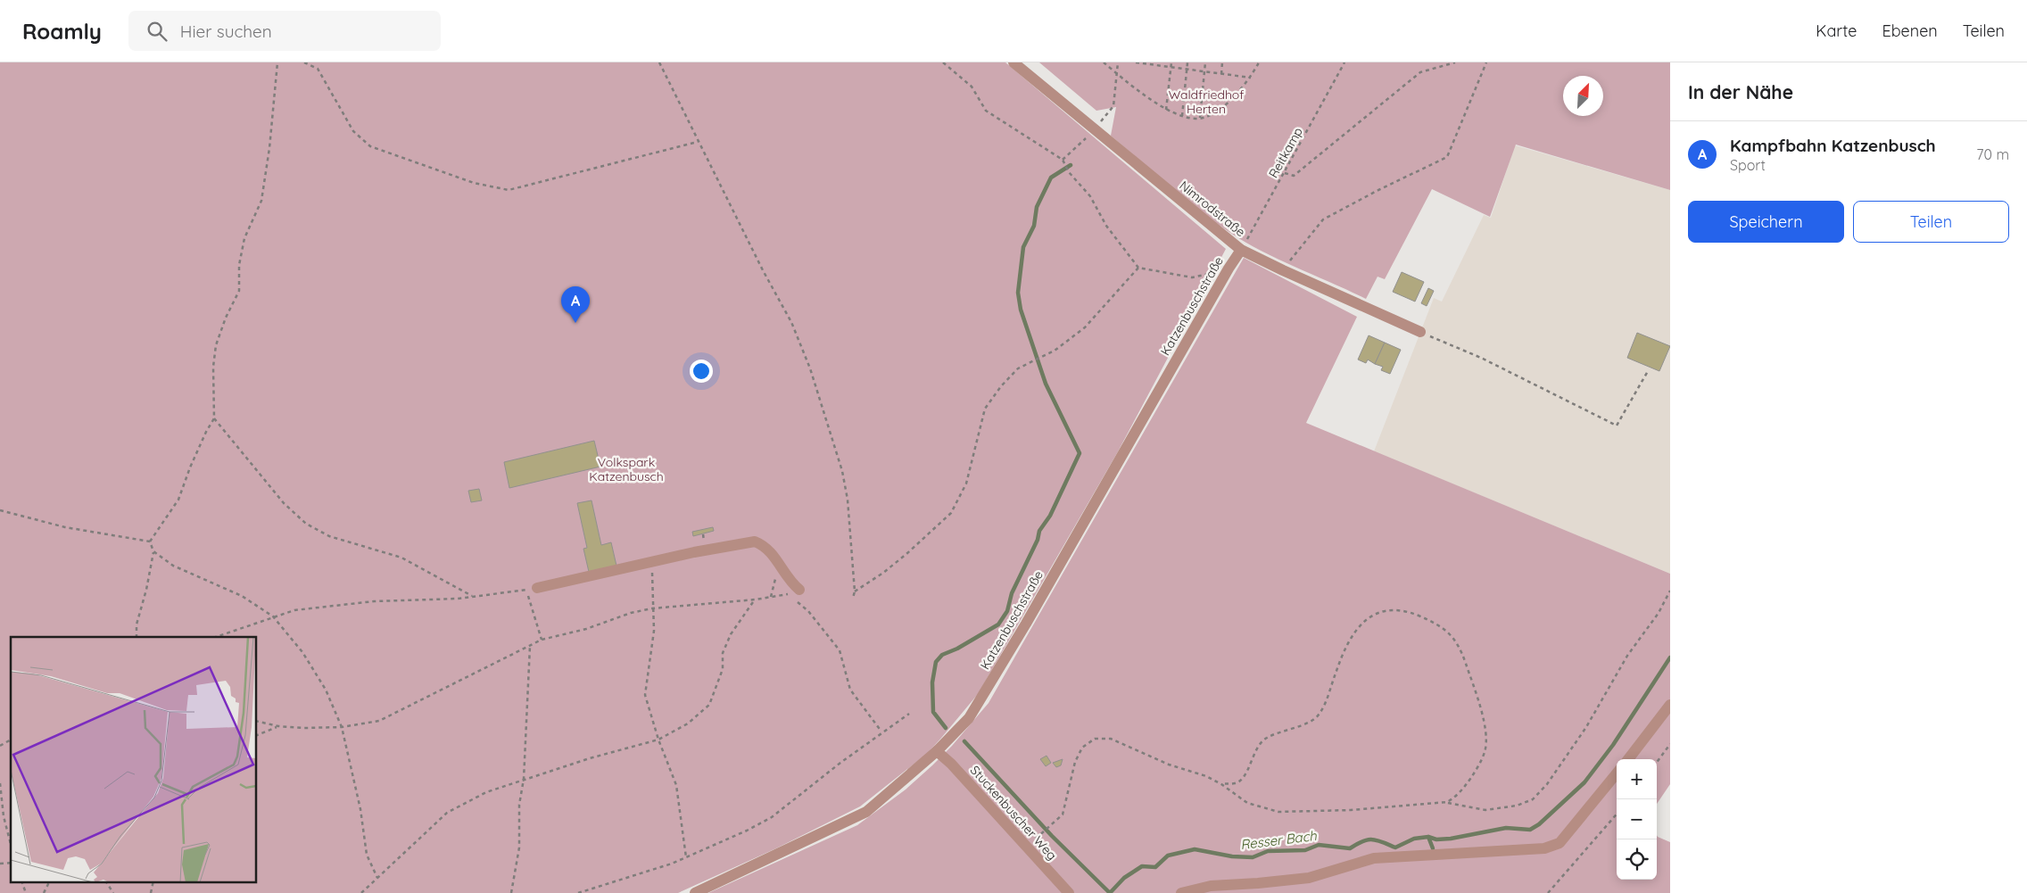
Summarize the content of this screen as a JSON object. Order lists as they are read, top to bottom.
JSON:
{
  "streets": {
    "street": ["Nimrodstraße", "Katzenbuschstraße", "Stuckenbuscher Weg"],
    "path": ["Reitkamp"]
  },
  "crossings": [
    ["Reitkamp", "Nimrodstraße"],
    ["Reitkamp", "Katzenbuschstraße"],
    ["Nimrodstraße", "Katzenbuschstraße"],
    ["Katzenbuschstraße", "Stuckenbuscher Weg"]
  ],
  "water": ["Resser Bach"],
  "parks": ["Waldfriedhof Herten", "Volkspark Katzenbusch"],
  "north": "top right",
  "page": {
    "header": "Roamly",
    "search": "Hier suchen",
    "nav": ["Karte", "Ebenen", "Teilen"],
    "heading": "In der Nähe",
    "list": [
      {
        "mark": "A",
        "name": "Kampfbahn Katzenbusch",
        "note": "Sport",
        "value": "70 m"
      }
    ],
    "buttons": ["Speichern", "Teilen"],
    "pins": "A",
    "map_buttons": ["+", "−"]
  }
}
